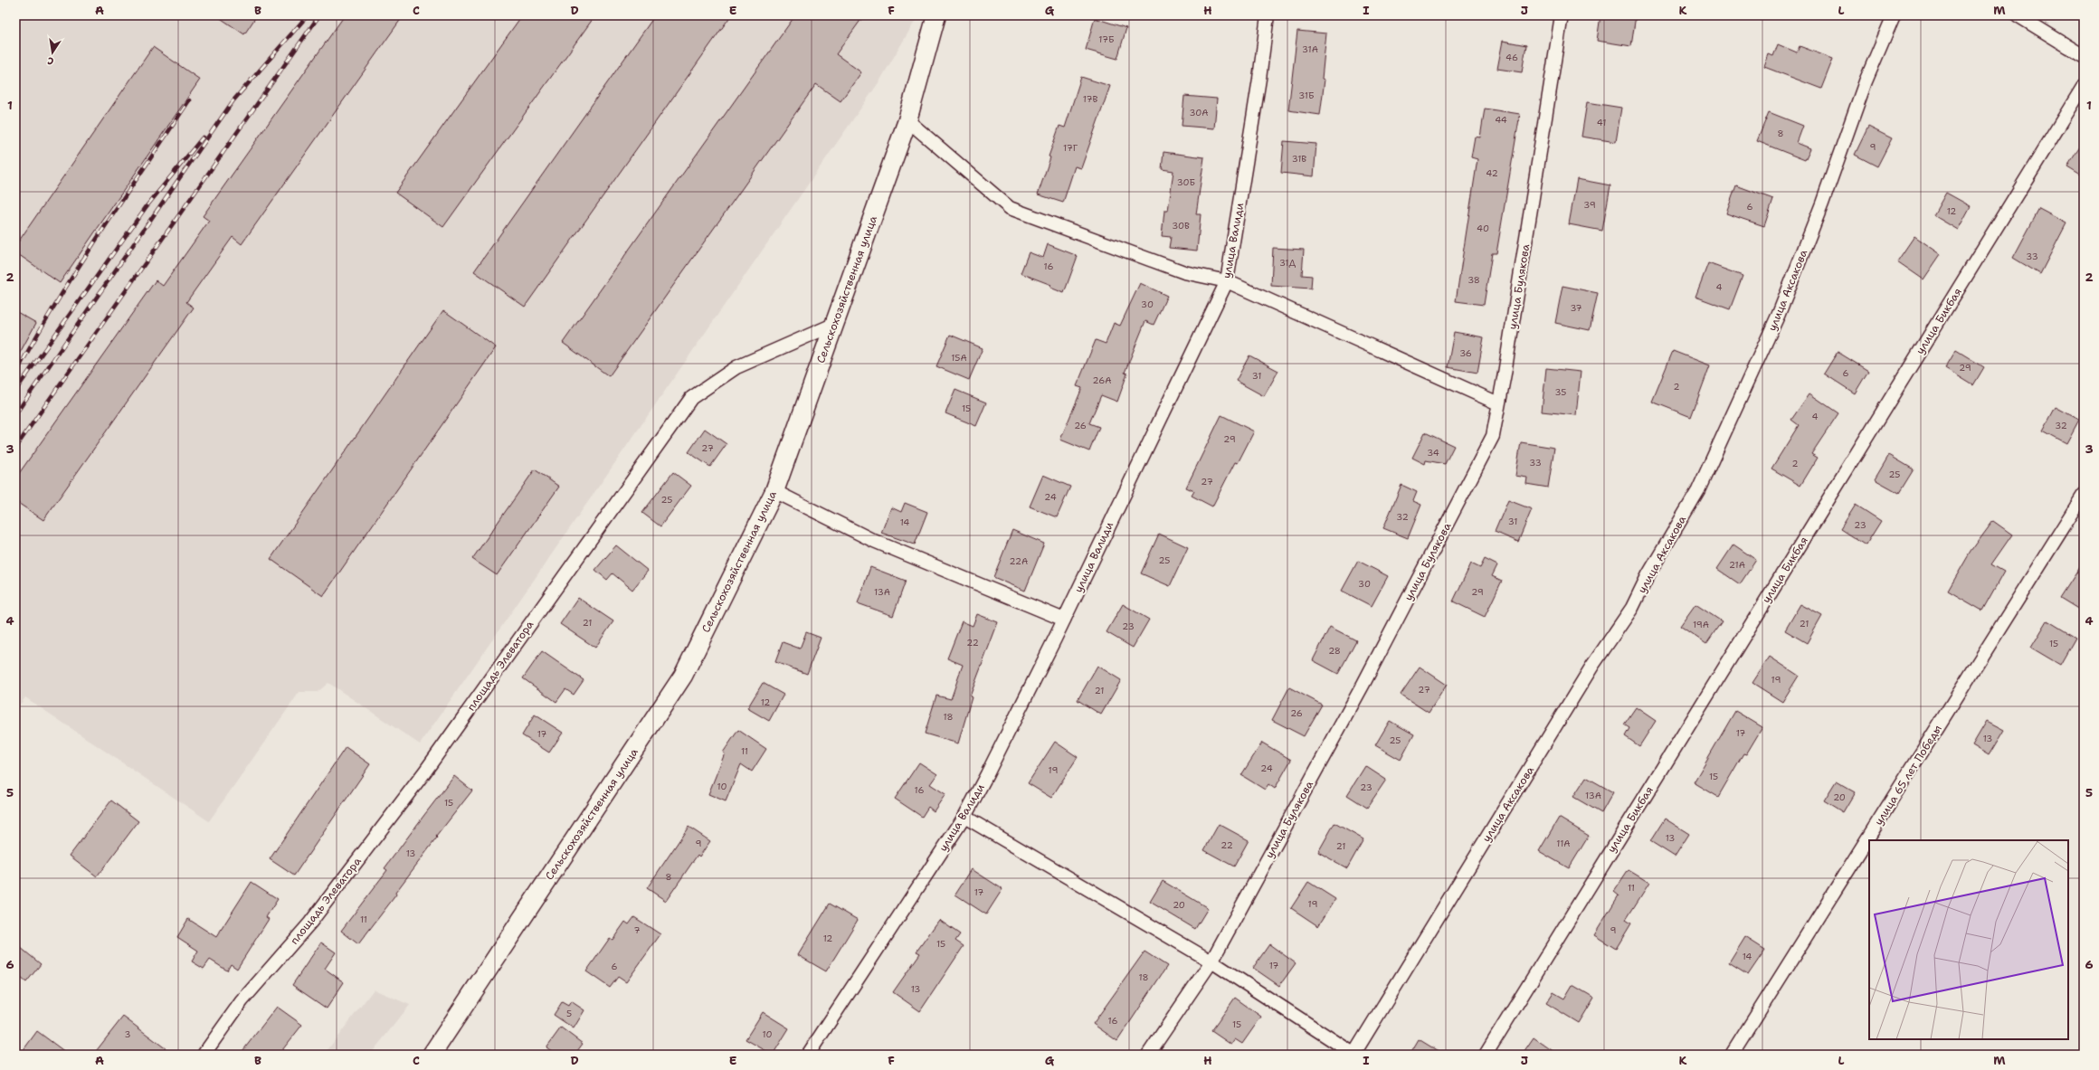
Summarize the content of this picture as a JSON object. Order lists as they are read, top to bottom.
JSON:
{
  "streets": {
    "main road": ["Сельскохозяйственная улица"],
    "street": [
      "улица Валиди",
      "улица Булякова",
      "улица Аксакова",
      "улица Бикбая",
      "площадь Элеватора",
      "улица 65 лет Победы"
    ]
  },
  "crossings": [
    ["Сельскохозяйственная улица", "площадь Элеватора"]
  ],
  "house_numbers": [
    "17Б",
    "31А",
    "46",
    "31Б",
    "17В",
    "30А",
    "44",
    "41",
    "8",
    "9",
    "17Г",
    "31В",
    "42",
    "30Б",
    "39",
    "6",
    "12",
    "30В",
    "40",
    "33",
    "31Д",
    "16",
    "38",
    "4",
    "30",
    "37",
    "36",
    "15А",
    "29",
    "6",
    "31",
    "26А",
    "2",
    "35",
    "15",
    "4",
    "26",
    "32",
    "29",
    "27",
    "34",
    "33",
    "2",
    "25",
    "27",
    "24",
    "25",
    "32",
    "31",
    "14",
    "23",
    "25",
    "22А",
    "21А",
    "30",
    "13А",
    "29",
    "21",
    "21",
    "19А",
    "23",
    "22",
    "15",
    "28",
    "19",
    "27",
    "21",
    "12",
    "26",
    "18",
    "17",
    "17",
    "13",
    "25",
    "11",
    "24",
    "19",
    "15",
    "10",
    "23",
    "16",
    "13А",
    "20",
    "15",
    "13",
    "9",
    "11А",
    "22",
    "21",
    "13",
    "8",
    "11",
    "17",
    "19",
    "20",
    "11",
    "7",
    "9",
    "12",
    "15",
    "14",
    "17",
    "6",
    "18",
    "13",
    "5",
    "16",
    "15",
    "3",
    "10"
  ],
  "north": "bottom",
  "grid": {
    "columns": [
      "A",
      "B",
      "C",
      "D",
      "E",
      "F",
      "G",
      "H",
      "I",
      "J",
      "K",
      "L",
      "M"
    ],
    "rows": [
      "1",
      "2",
      "3",
      "4",
      "5",
      "6"
    ]
  }
}
